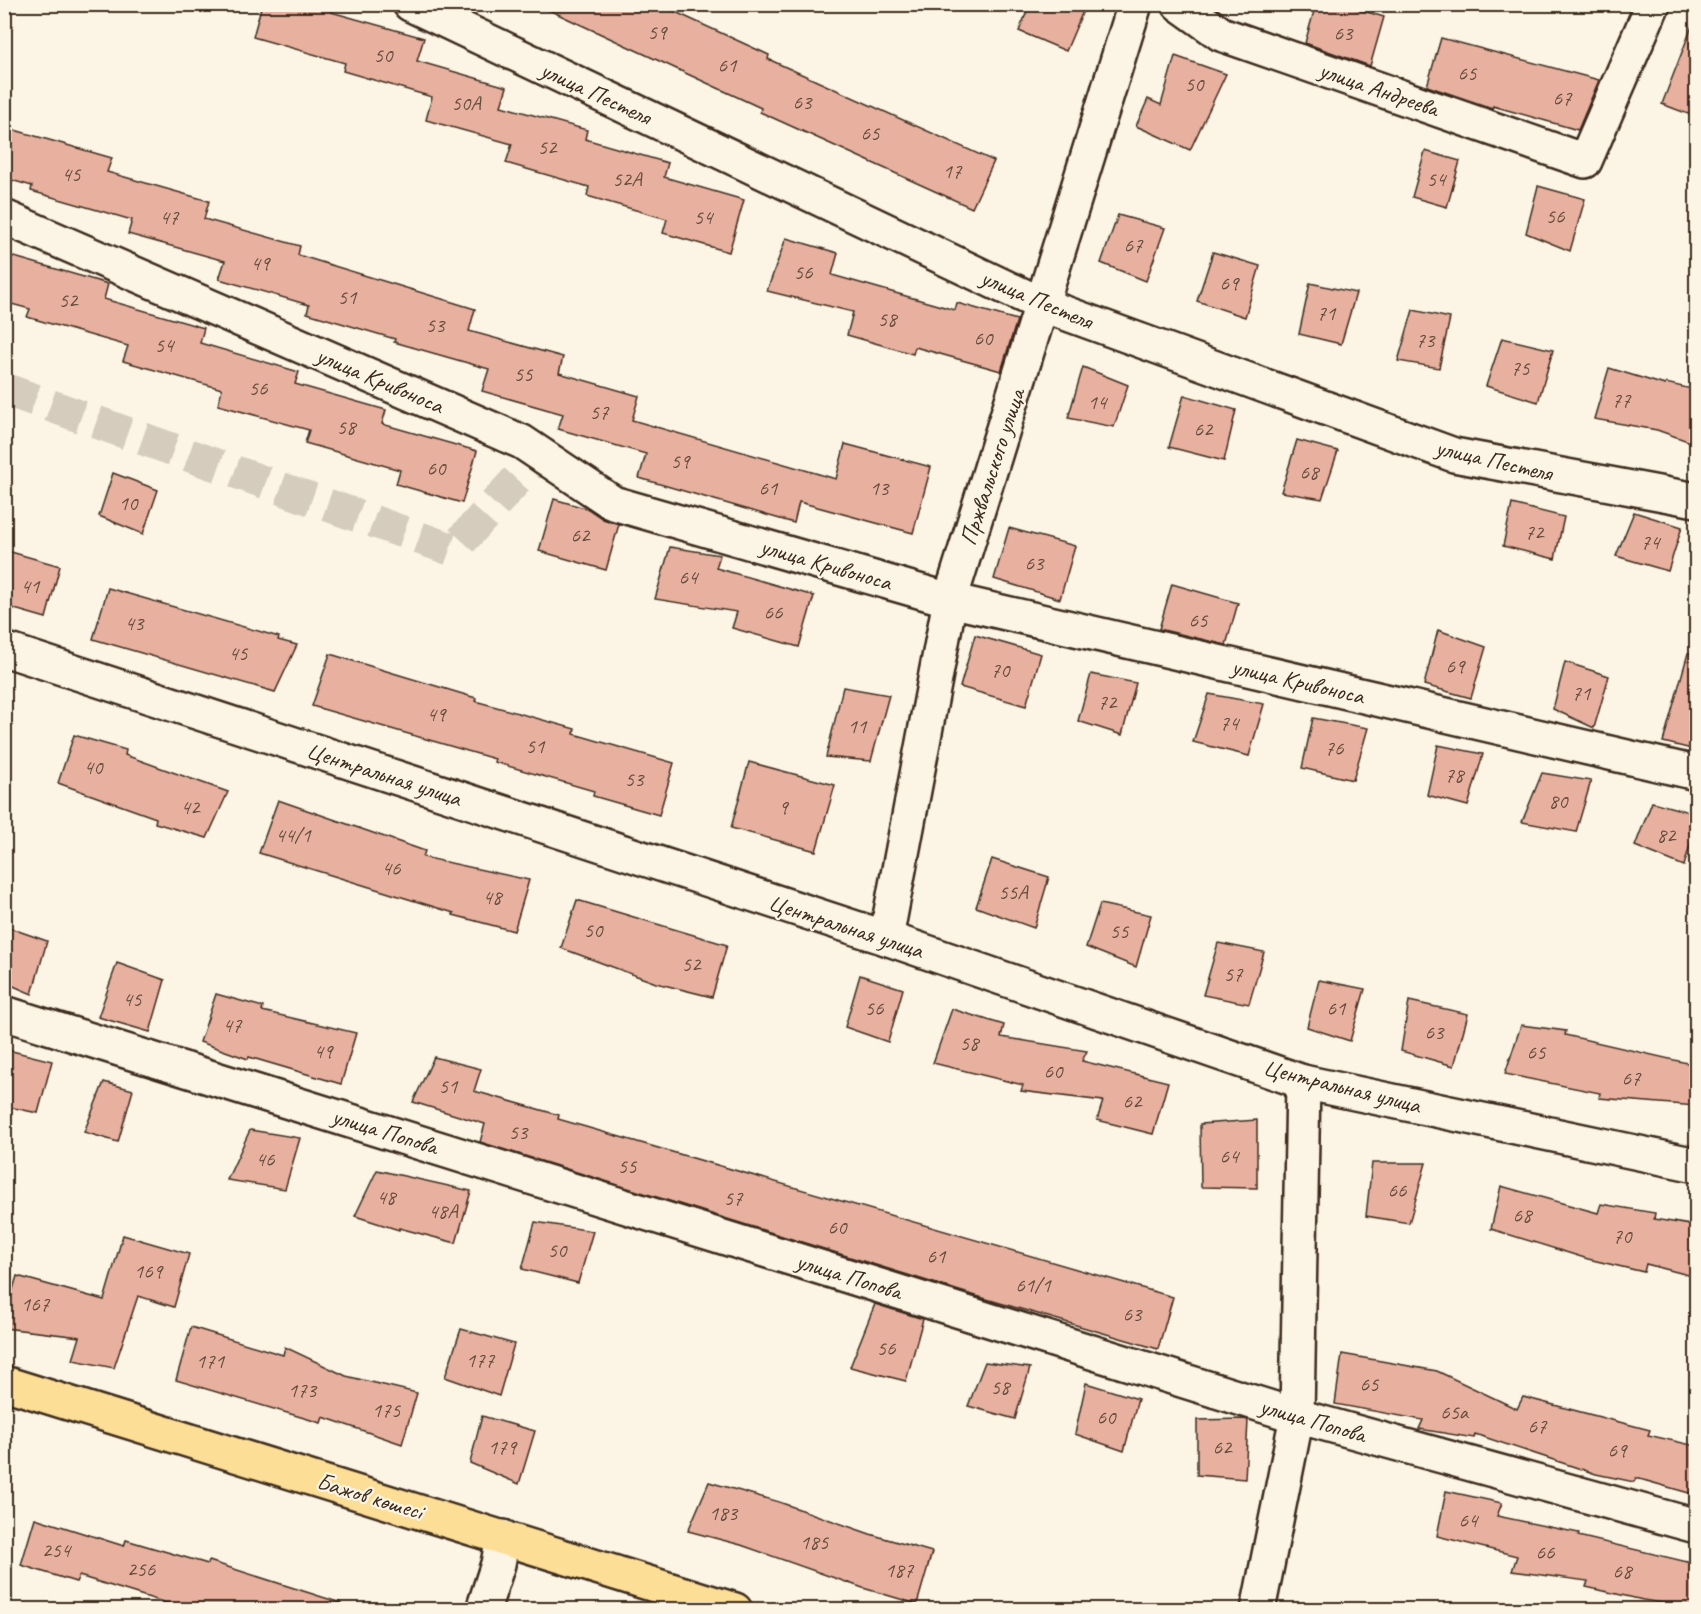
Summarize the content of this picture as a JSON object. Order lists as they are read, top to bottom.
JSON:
{
  "streets": {
    "main road": ["Бажов көшесі"],
    "street": [
      "улица Андреева",
      "улица Пестеля",
      "улица Кривоноса",
      "Пржвальского улица",
      "Центральная улица",
      "улица Попова"
    ]
  },
  "crossings": [
    ["улица Пестеля", "Пржвальского улица"],
    ["улица Кривоноса", "Пржвальского улица"],
    ["Пржвальского улица", "Центральная улица"]
  ],
  "house_numbers": [
    "59",
    "63",
    "50",
    "61",
    "65",
    "50",
    "67",
    "63",
    "50А",
    "65",
    "52",
    "17",
    "45",
    "52А",
    "54",
    "56",
    "47",
    "54",
    "67",
    "49",
    "56",
    "69",
    "51",
    "52",
    "71",
    "58",
    "53",
    "60",
    "73",
    "54",
    "75",
    "55",
    "56",
    "77",
    "14",
    "57",
    "58",
    "62",
    "59",
    "60",
    "68",
    "61",
    "13",
    "10",
    "72",
    "62",
    "74",
    "63",
    "64",
    "41",
    "66",
    "65",
    "43",
    "45",
    "69",
    "70",
    "71",
    "72",
    "49",
    "74",
    "11",
    "51",
    "76",
    "40",
    "78",
    "53",
    "80",
    "42",
    "9",
    "44/1",
    "82",
    "46",
    "55А",
    "48",
    "50",
    "55",
    "52",
    "57",
    "45",
    "56",
    "61",
    "47",
    "63",
    "58",
    "49",
    "65",
    "60",
    "67",
    "51",
    "62",
    "53",
    "64",
    "46",
    "55",
    "66",
    "48",
    "57",
    "48А",
    "68",
    "60",
    "70",
    "50",
    "61",
    "169",
    "61/1",
    "167",
    "63",
    "56",
    "177",
    "171",
    "65",
    "58",
    "173",
    "175",
    "65а",
    "60",
    "67",
    "179",
    "62",
    "69",
    "183",
    "64",
    "185",
    "254",
    "66",
    "256",
    "187",
    "68"
  ]
}
